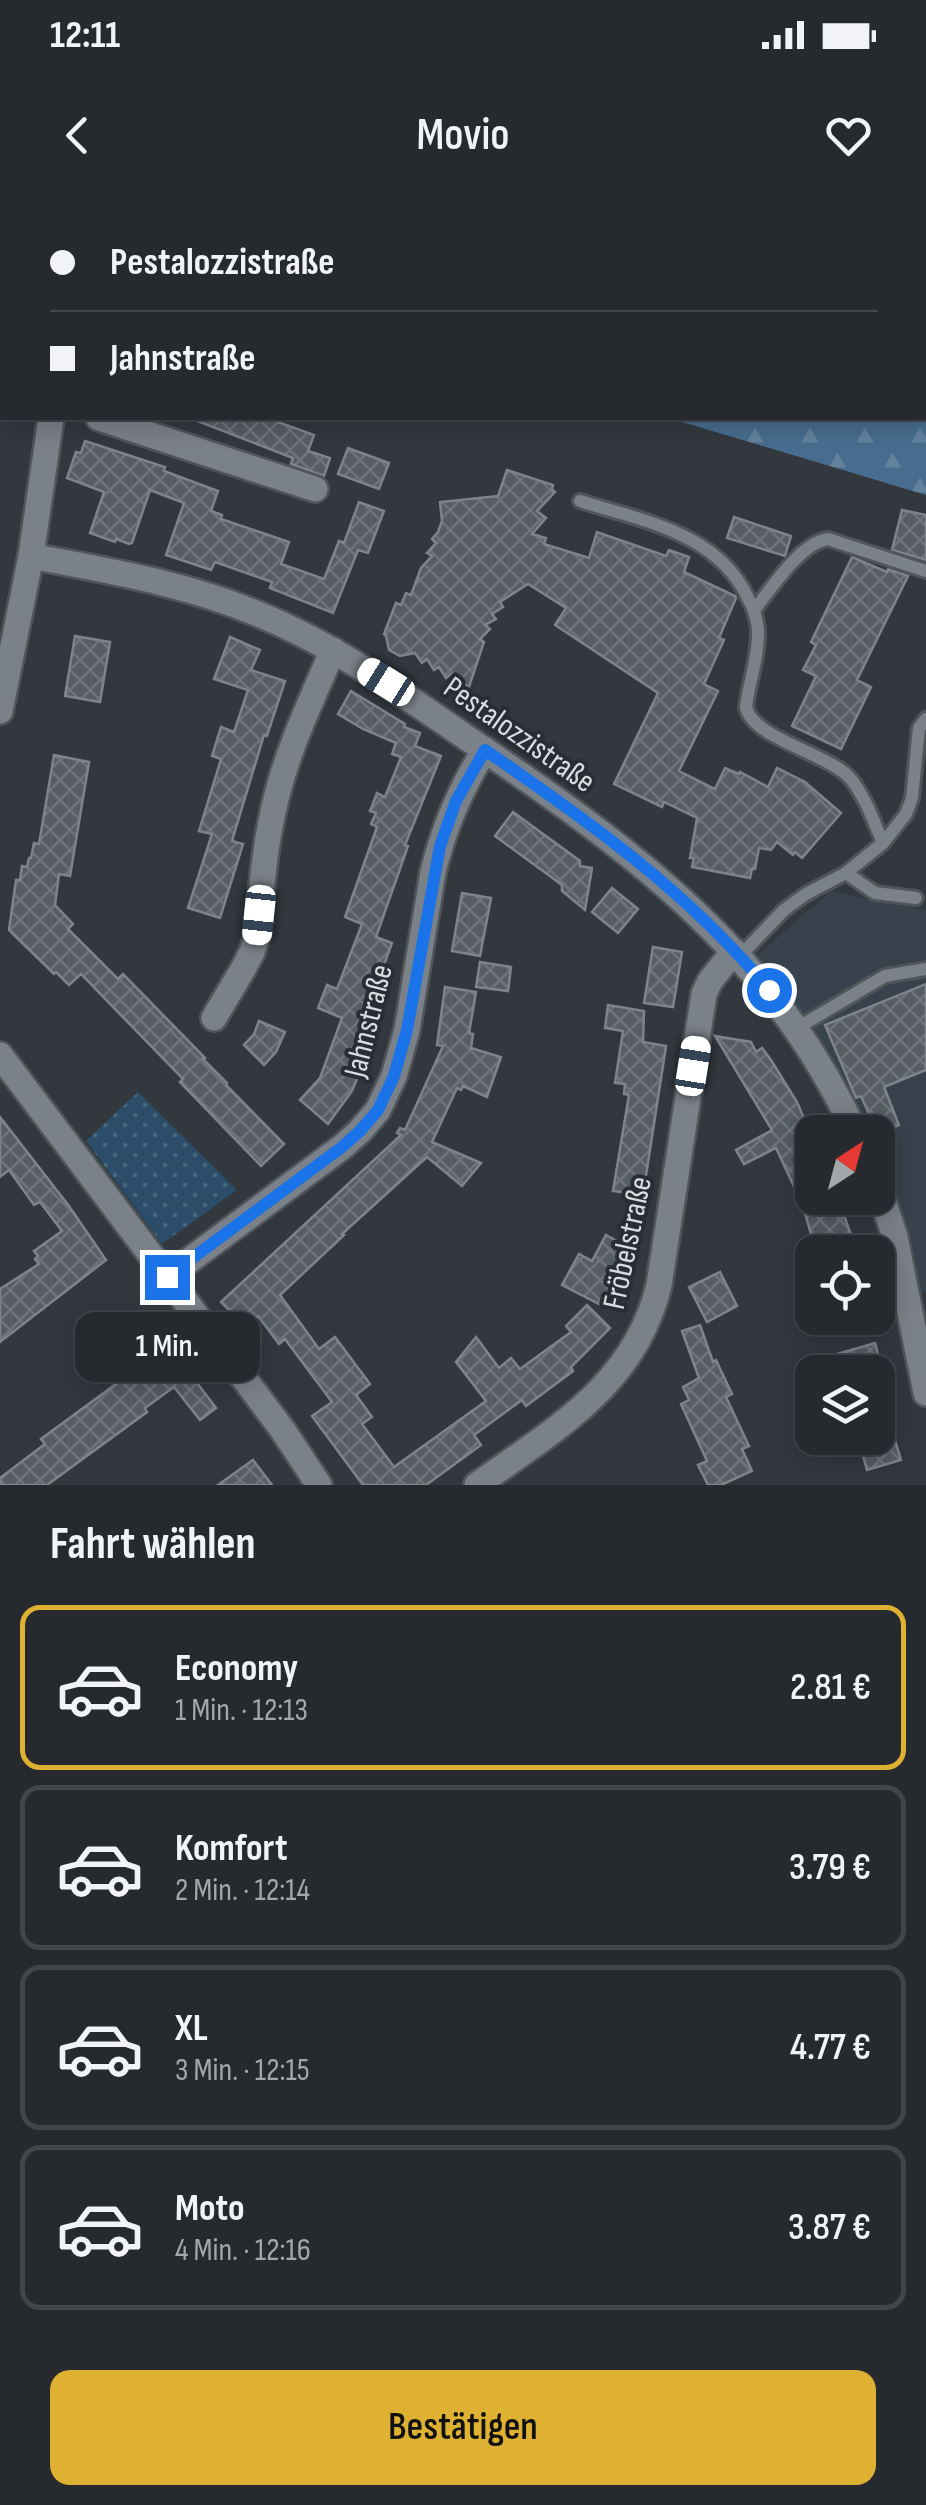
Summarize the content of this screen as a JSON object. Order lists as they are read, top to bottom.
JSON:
{
  "streets": {
    "street": ["Pestalozzistraße", "Jahnstraße", "Fröbelstraße"]
  },
  "crossings": [
    ["Pestalozzistraße", "Jahnstraße"],
    ["Pestalozzistraße", "Fröbelstraße"]
  ],
  "north": "top right",
  "page": {
    "status": "12:11",
    "header": "Movio",
    "banner": ["Pestalozzistraße", "Jahnstraße"],
    "bubble": "1 Min.",
    "heading": "Fahrt wählen",
    "list": [
      {
        "name": "Economy",
        "note": "1 Min. · 12:13",
        "value": "2.81 €"
      },
      {
        "name": "Komfort",
        "note": "2 Min. · 12:14",
        "value": "3.79 €"
      },
      {
        "name": "XL",
        "note": "3 Min. · 12:15",
        "value": "4.77 €"
      },
      {
        "name": "Moto",
        "note": "4 Min. · 12:16",
        "value": "3.87 €"
      }
    ],
    "buttons": "Bestätigen"
  }
}
